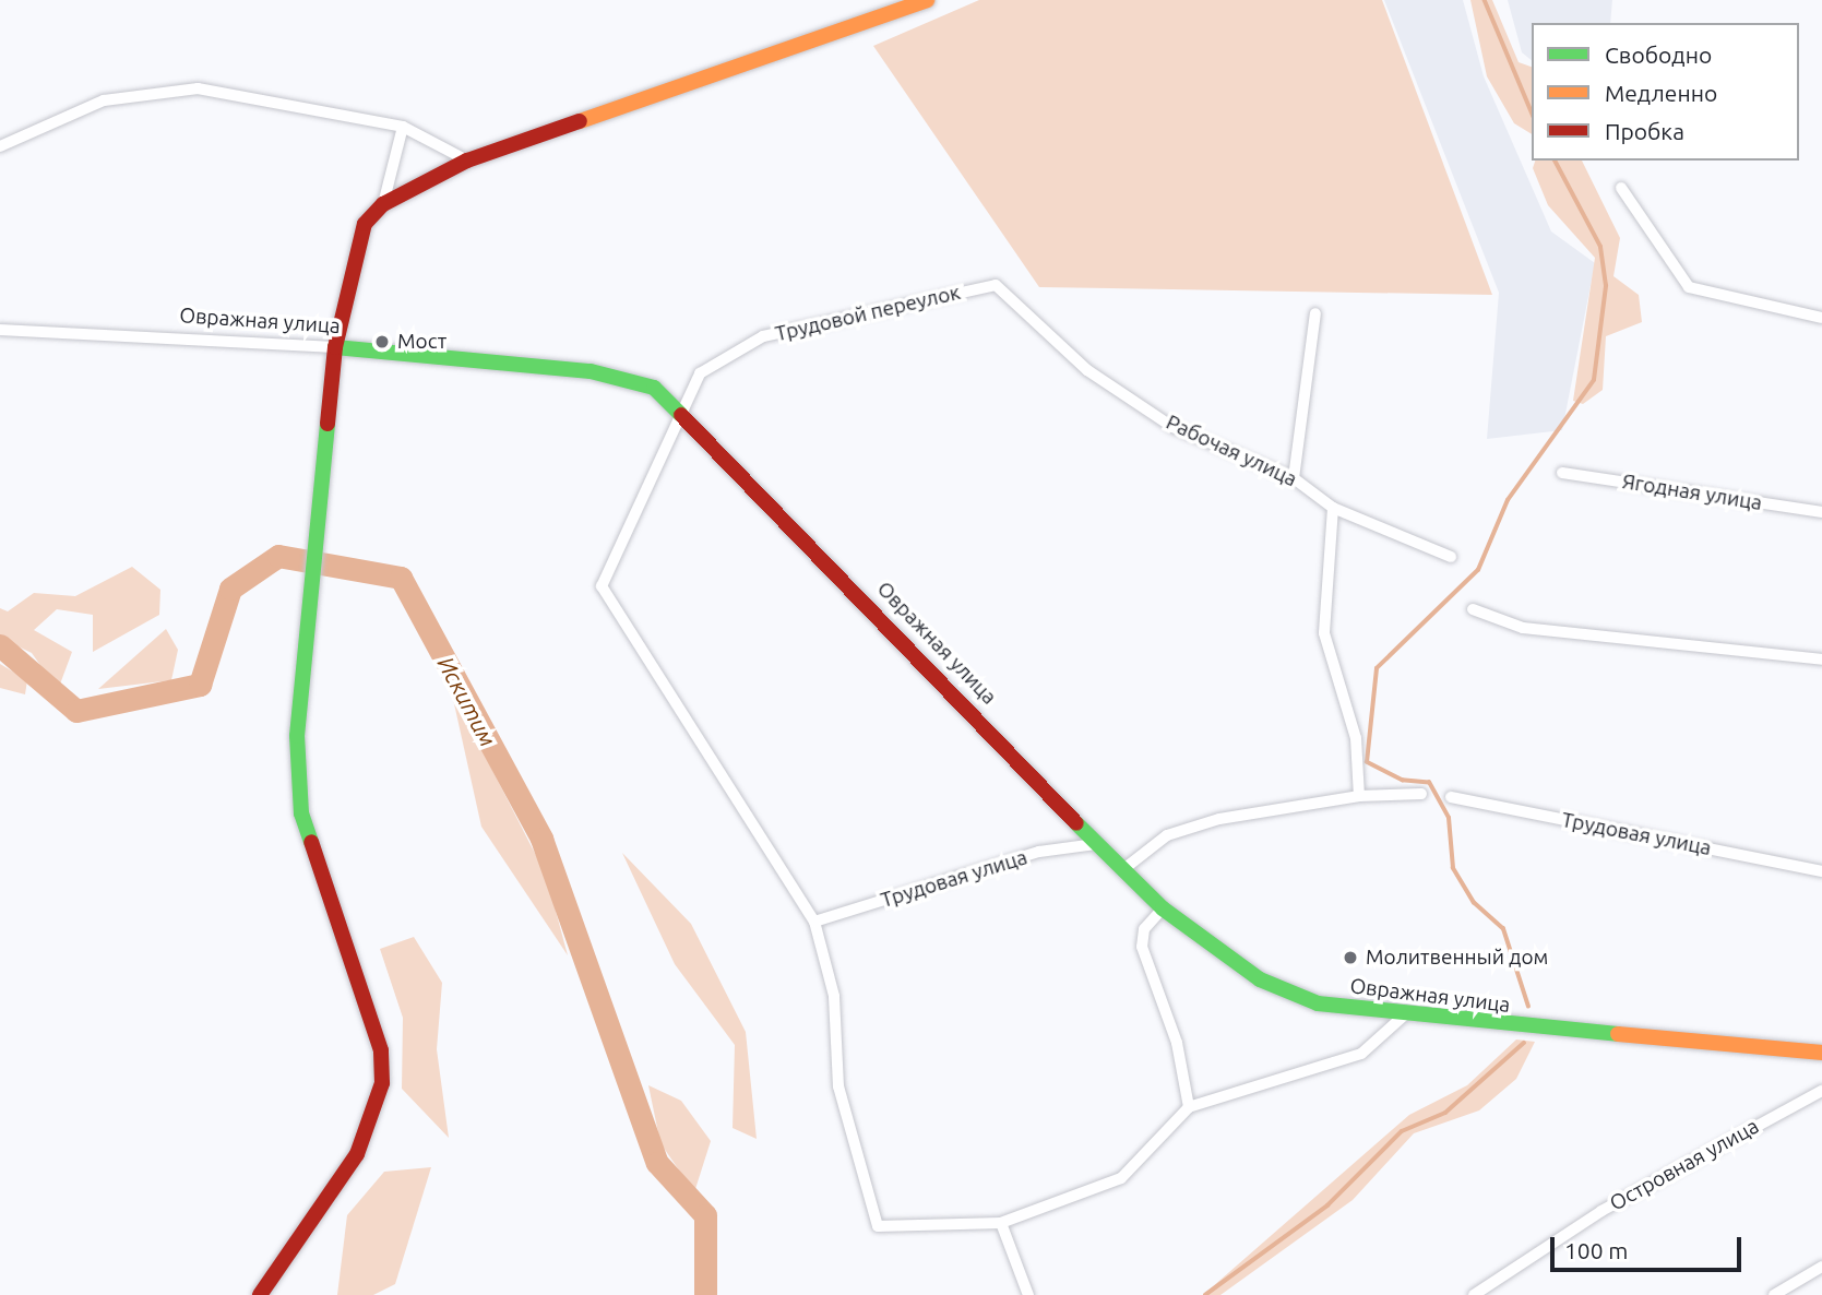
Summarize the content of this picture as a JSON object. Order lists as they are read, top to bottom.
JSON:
{
  "streets": {
    "street": [
      "Трудовой переулок",
      "Овражная улица",
      "Рабочая улица",
      "Ягодная улица",
      "Трудовая улица",
      "Островная улица"
    ]
  },
  "crossings": [
    ["Трудовой переулок", "Овражная улица"],
    ["Трудовой переулок", "Рабочая улица"],
    ["Трудовой переулок", "Трудовая улица"],
    ["Овражная улица", "Трудовая улица"]
  ],
  "water": ["Искитим"],
  "places": ["Мост", "Молитвенный дом"],
  "legend": ["Свободно", "Медленно", "Пробка"],
  "scale_bar": "100 m"
}
